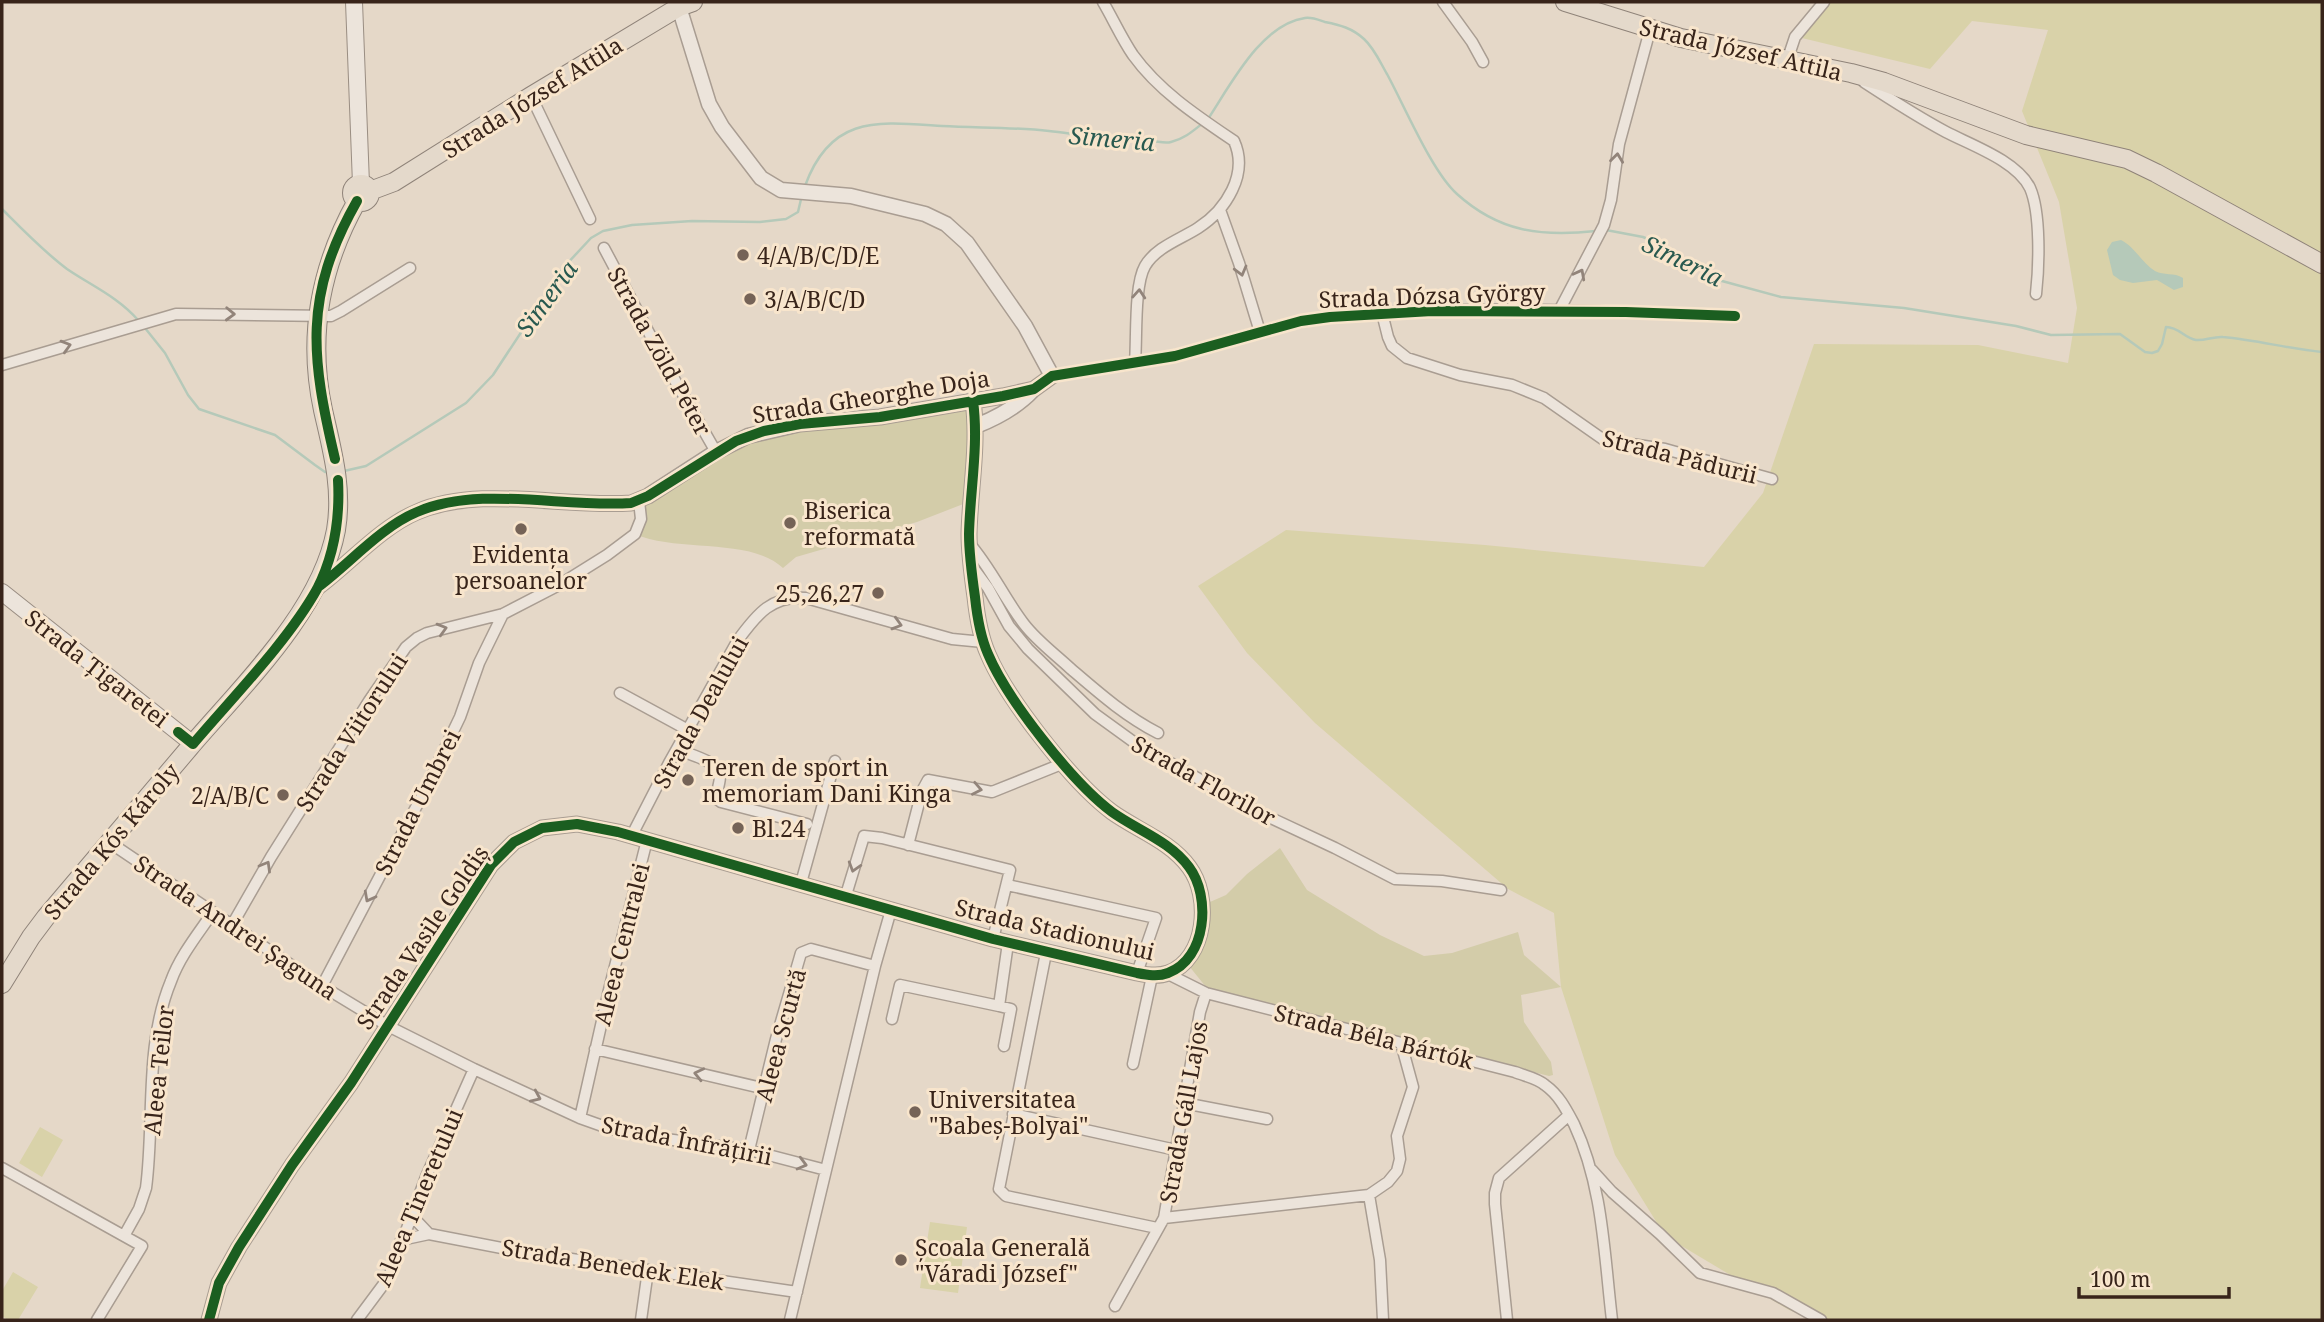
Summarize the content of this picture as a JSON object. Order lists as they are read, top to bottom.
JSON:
{
  "streets": {
    "main road": ["Strada József Attila", "Strada Țigaretei", "Strada Kós Károly"],
    "street": [
      "Strada Dózsa György",
      "Strada Zöld Péter",
      "Strada Gheorghe Doja",
      "Strada Pădurii",
      "Strada Dealului",
      "Strada Viitorului",
      "Strada Florilor",
      "Strada Umbrei",
      "Strada Andrei Șaguna",
      "Strada Stadionului",
      "Strada Vasile Goldiș",
      "Aleea Centralei",
      "Aleea Scurtă",
      "Strada Béla Bártók",
      "Aleea Teilor",
      "Strada Gáll Lajos",
      "Strada Înfrățirii",
      "Aleea Tineretului",
      "Strada Benedek Elek"
    ]
  },
  "crossings": [
    ["Strada József Attila", "Strada Kós Károly"],
    ["Strada Dózsa György", "Strada Gheorghe Doja"],
    ["Strada Dózsa György", "Strada Pădurii"],
    ["Strada Zöld Péter", "Strada Gheorghe Doja"],
    ["Strada Gheorghe Doja", "Strada Viitorului"],
    ["Strada Gheorghe Doja", "Strada Kós Károly"],
    ["Strada Gheorghe Doja", "Strada Stadionului"],
    ["Strada Țigaretei", "Strada Kós Károly"],
    ["Strada Dealului", "Strada Stadionului"],
    ["Strada Dealului", "Strada Vasile Goldiș"],
    ["Strada Viitorului", "Strada Umbrei"],
    ["Strada Viitorului", "Strada Andrei Șaguna"],
    ["Strada Florilor", "Strada Stadionului"],
    ["Strada Umbrei", "Strada Andrei Șaguna"],
    ["Strada Kós Károly", "Strada Andrei Șaguna"],
    ["Strada Andrei Șaguna", "Strada Vasile Goldiș"],
    ["Strada Andrei Șaguna", "Aleea Teilor"],
    ["Strada Andrei Șaguna", "Strada Înfrățirii"],
    ["Strada Andrei Șaguna", "Aleea Tineretului"],
    ["Strada Stadionului", "Strada Vasile Goldiș"],
    ["Strada Stadionului", "Strada Béla Bártók"],
    ["Strada Vasile Goldiș", "Aleea Centralei"],
    ["Aleea Centralei", "Aleea Scurtă"],
    ["Aleea Centralei", "Strada Înfrățirii"],
    ["Aleea Scurtă", "Strada Înfrățirii"],
    ["Strada Béla Bártók", "Strada Gáll Lajos"],
    ["Strada Înfrățirii", "Aleea Tineretului"],
    ["Aleea Tineretului", "Strada Benedek Elek"]
  ],
  "one_way": [
    "Strada Dealului",
    "Strada Viitorului",
    "Strada Umbrei",
    "Aleea Centralei",
    "Strada Înfrățirii"
  ],
  "water": ["Simeria"],
  "places": [
    "4/A/B/C/D/E",
    "3/A/B/C/D",
    "Biserica reformată",
    "Evidența persoanelor",
    "25,26,27",
    "Teren de sport in memoriam Dani Kinga",
    "2/A/B/C",
    "Bl.24",
    "Universitatea \"Babeș-Bolyai\"",
    "Școala Generală \"Váradi József\""
  ],
  "scale_bar": "100 m"
}
